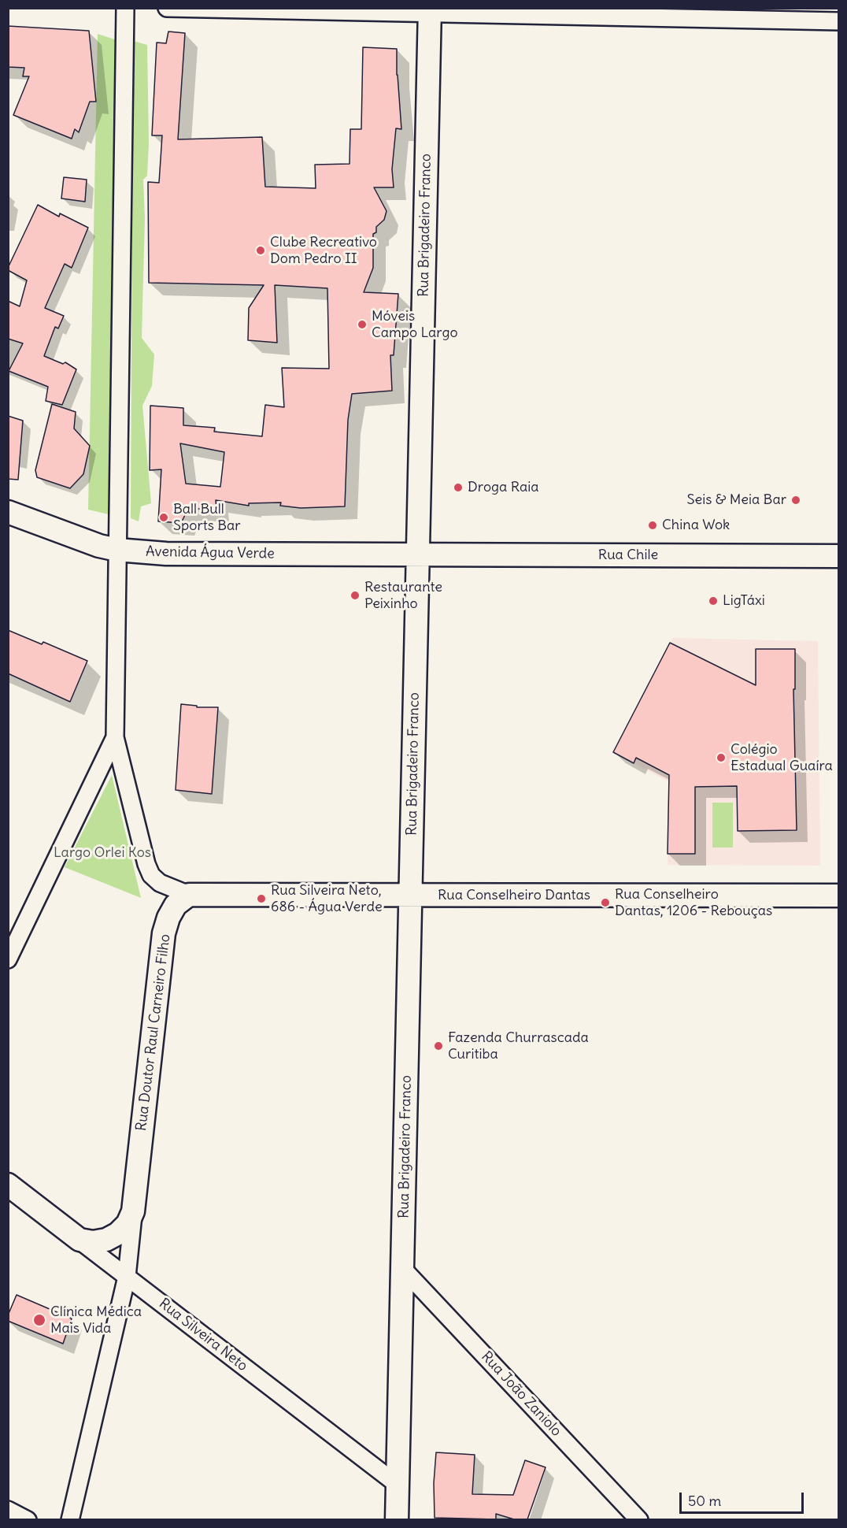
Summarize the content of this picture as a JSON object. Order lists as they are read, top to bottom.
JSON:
{
  "streets": {
    "main road": [
      "Rua Brigadeiro Franco",
      "Avenida Água Verde",
      "Rua Chile",
      "Rua Conselheiro Dantas",
      "Rua Doutor Raul Carneiro Filho",
      "Rua Silveira Neto"
    ],
    "street": ["Rua João Zaniolo"]
  },
  "crossings": [
    ["Rua Brigadeiro Franco", "Avenida Água Verde"],
    ["Rua Brigadeiro Franco", "Rua Chile"],
    ["Rua Brigadeiro Franco", "Rua Conselheiro Dantas"],
    ["Rua Brigadeiro Franco", "Rua Silveira Neto"],
    ["Rua Brigadeiro Franco", "Rua João Zaniolo"],
    ["Avenida Água Verde", "Rua Chile"],
    ["Rua Conselheiro Dantas", "Rua Doutor Raul Carneiro Filho"],
    ["Rua Doutor Raul Carneiro Filho", "Rua Silveira Neto"]
  ],
  "parks": ["Largo Orlei Kos"],
  "places": [
    "Clube Recreativo Dom Pedro II",
    "Móveis Campo Largo",
    "Droga Raia",
    "Seis & Meia Bar",
    "Ball Bull Sports Bar",
    "China Wok",
    "Restaurante Peixinho",
    "LigTáxi",
    "Colégio Estadual Guaíra",
    "Rua Silveira Neto, 686 - Água Verde",
    "Rua Conselheiro Dantas, 1206 - Rebouças",
    "Fazenda Churrascada Curitiba",
    "Clínica Médica Mais Vida"
  ],
  "scale_bar": "50 m"
}
